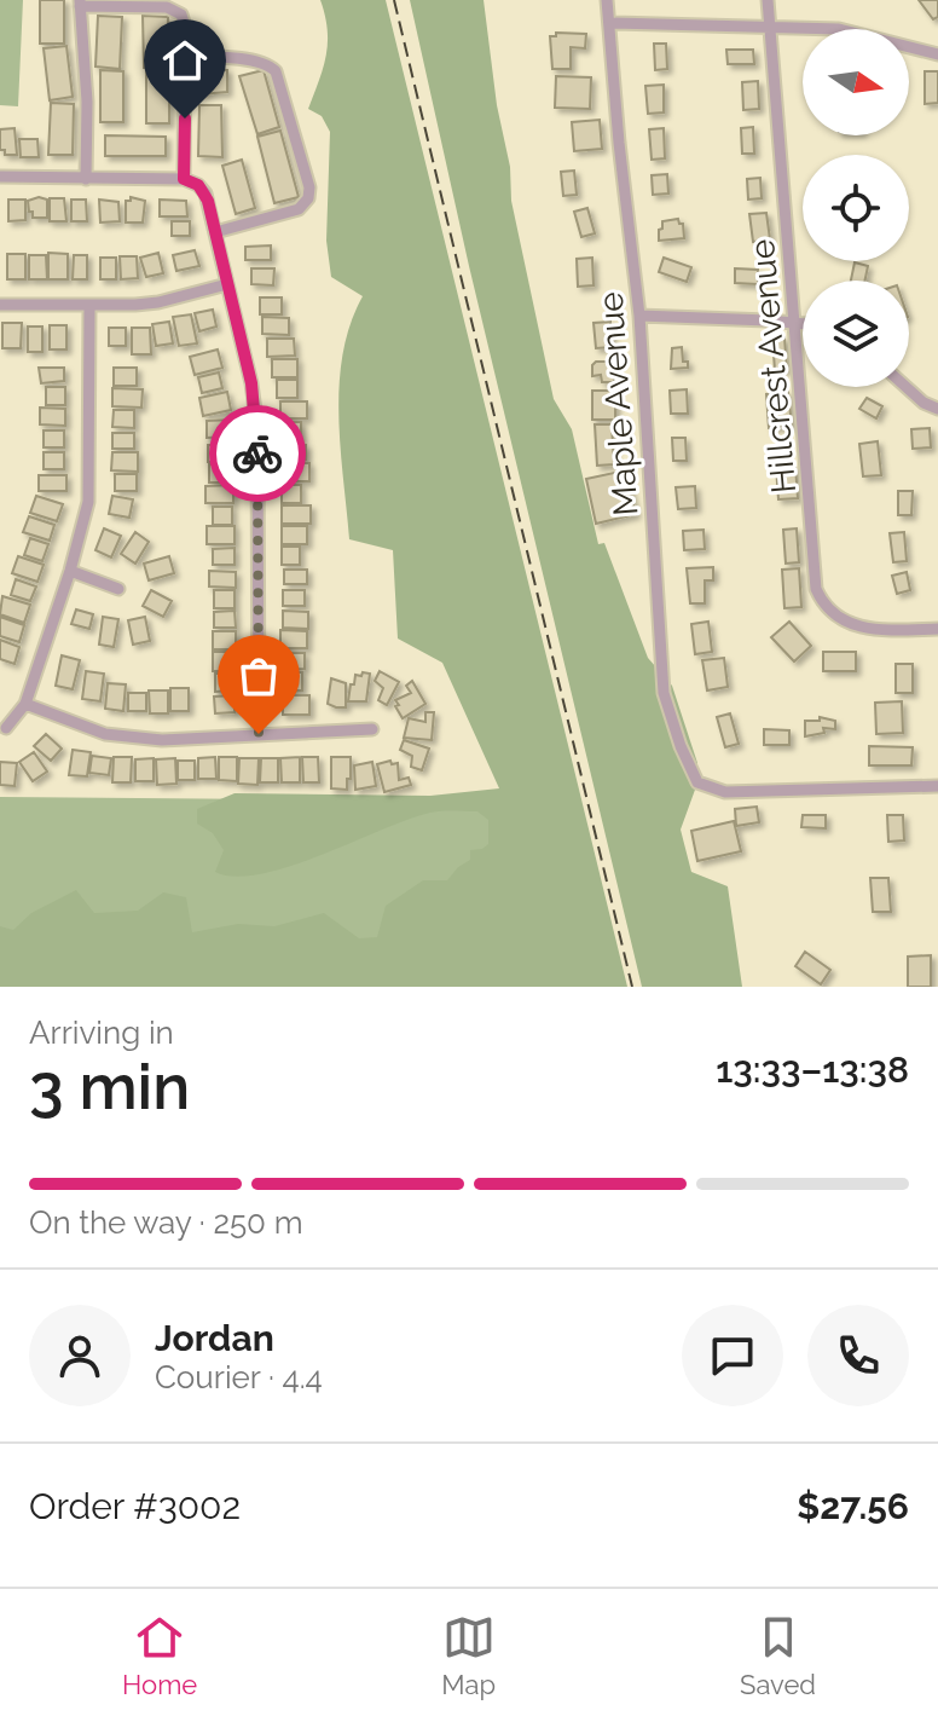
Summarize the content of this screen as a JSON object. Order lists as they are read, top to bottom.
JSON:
{
  "streets": {
    "street": ["Hillcrest Avenue", "Maple Avenue"]
  },
  "north": "right",
  "page": {
    "heading": ["3 min", "Arriving in", "13:33–13:38"],
    "panel": [
      "Jordan",
      "Courier · 4.4",
      "Order #3002",
      "$27.56"
    ],
    "bar": "On the way · 250 m",
    "tabs": ["Home", "Map", "Saved"]
  }
}
